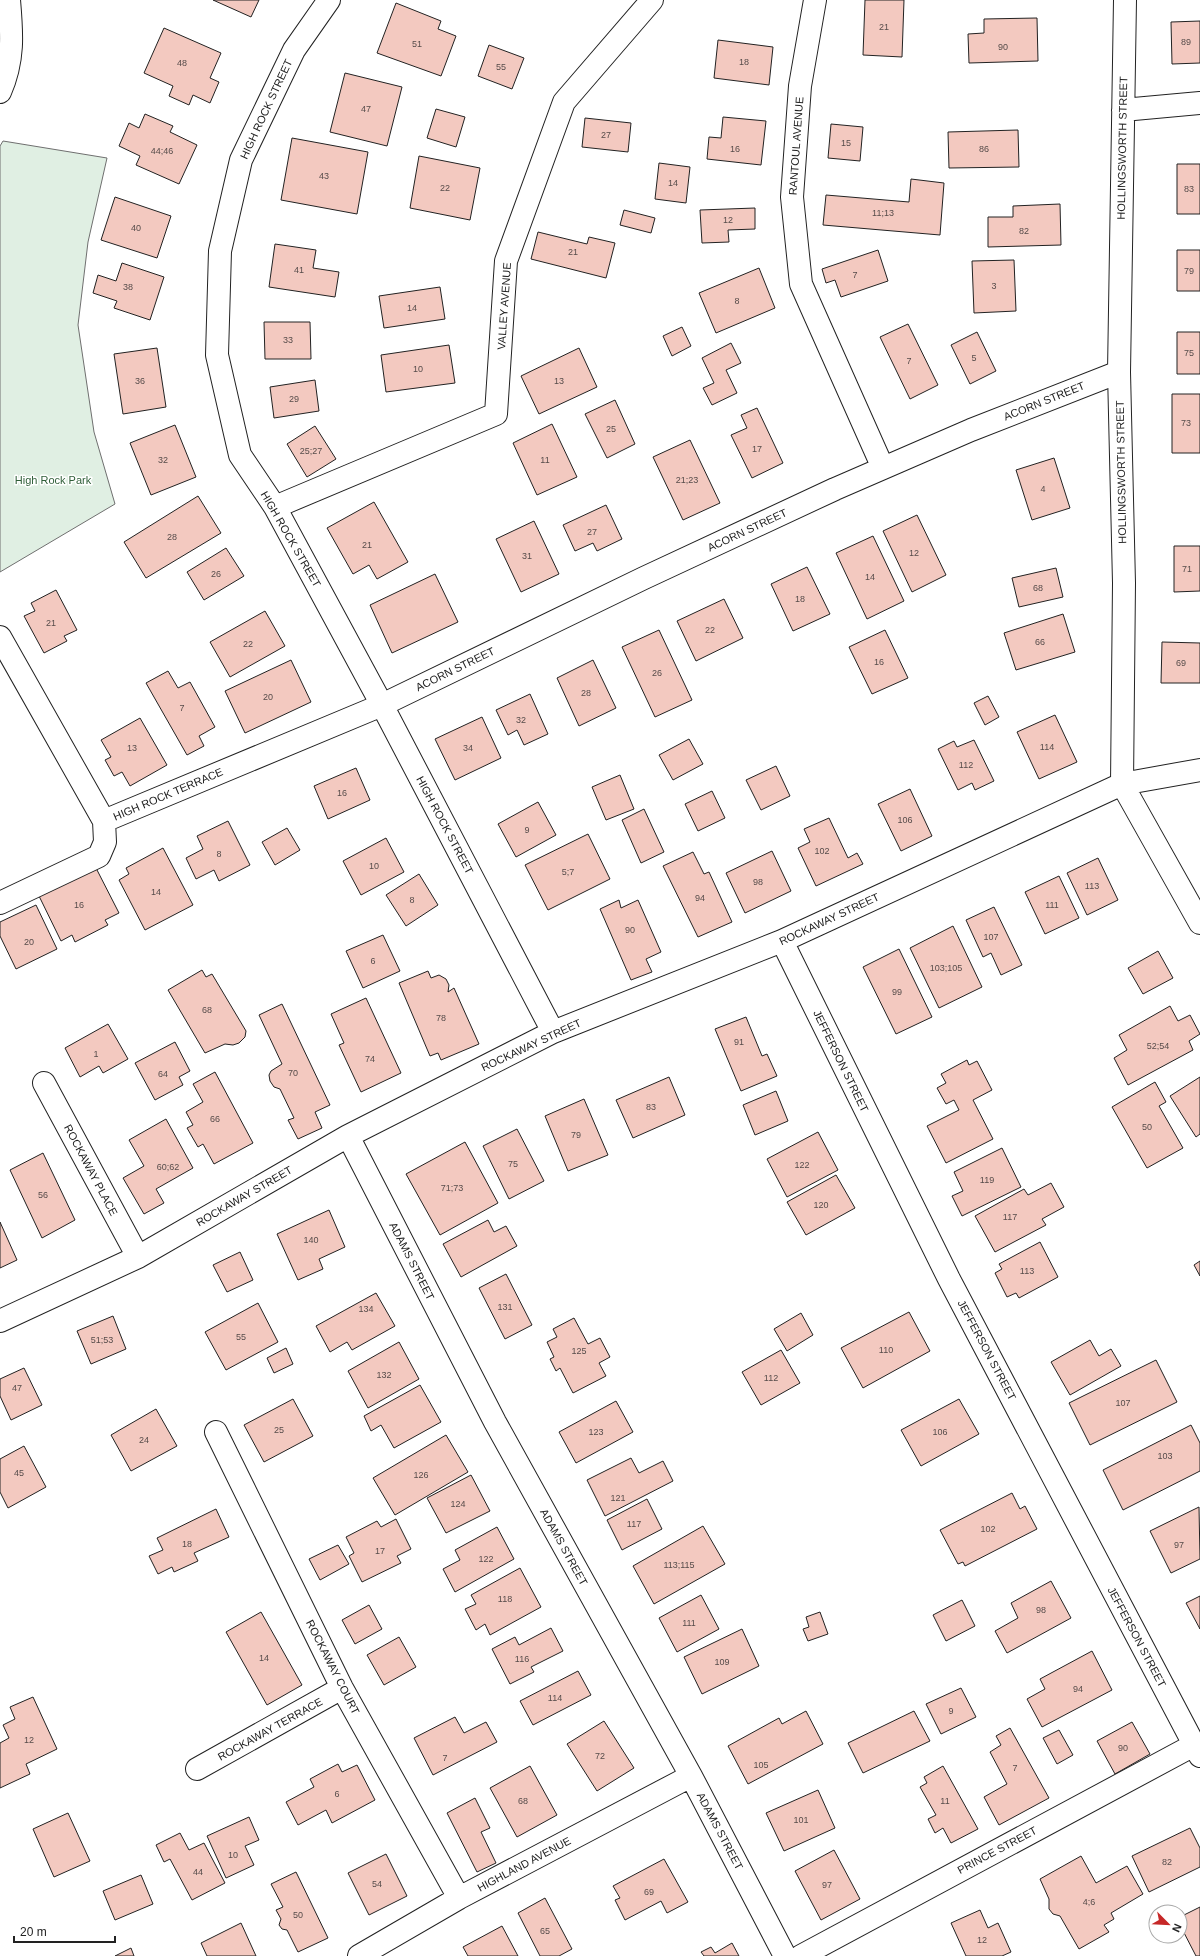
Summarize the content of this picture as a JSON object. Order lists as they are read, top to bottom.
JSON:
{
  "streets": {
    "street": [
      "HIGH ROCK STREET",
      "RANTOUL AVENUE",
      "HOLLINGSWORTH STREET",
      "VALLEY AVENUE",
      "ACORN STREET",
      "HIGH ROCK TERRACE",
      "ROCKAWAY STREET",
      "JEFFERSON STREET",
      "ROCKAWAY PLACE",
      "ADAMS STREET",
      "ROCKAWAY COURT",
      "ROCKAWAY TERRACE",
      "PRINCE STREET",
      "HIGHLAND AVENUE"
    ]
  },
  "crossings": [
    ["HIGH ROCK STREET", "VALLEY AVENUE"],
    ["HIGH ROCK STREET", "ACORN STREET"],
    ["HIGH ROCK STREET", "HIGH ROCK TERRACE"],
    ["HIGH ROCK STREET", "ROCKAWAY STREET"],
    ["RANTOUL AVENUE", "ACORN STREET"],
    ["HOLLINGSWORTH STREET", "ACORN STREET"],
    ["HOLLINGSWORTH STREET", "ROCKAWAY STREET"],
    ["ACORN STREET", "HIGH ROCK TERRACE"],
    ["ROCKAWAY STREET", "JEFFERSON STREET"],
    ["ROCKAWAY STREET", "ROCKAWAY PLACE"],
    ["ROCKAWAY STREET", "ADAMS STREET"],
    ["JEFFERSON STREET", "PRINCE STREET"],
    ["ADAMS STREET", "HIGHLAND AVENUE"],
    ["ROCKAWAY COURT", "ROCKAWAY TERRACE"],
    ["ROCKAWAY COURT", "HIGHLAND AVENUE"]
  ],
  "parks": ["High Rock Park"],
  "house_numbers": [
    "21",
    "89",
    "51",
    "90",
    "18",
    "48",
    "55",
    "47",
    "27",
    "15",
    "16",
    "86",
    "44;46",
    "43",
    "14",
    "22",
    "83",
    "11;13",
    "12",
    "40",
    "82",
    "21",
    "41",
    "79",
    "7",
    "3",
    "38",
    "8",
    "14",
    "33",
    "75",
    "5",
    "7",
    "10",
    "36",
    "13",
    "29",
    "73",
    "25",
    "17",
    "25;27",
    "32",
    "11",
    "21;23",
    "4",
    "27",
    "28",
    "21",
    "12",
    "31",
    "71",
    "26",
    "14",
    "68",
    "18",
    "21",
    "22",
    "66",
    "22",
    "16",
    "69",
    "26",
    "28",
    "20",
    "7",
    "32",
    "114",
    "13",
    "34",
    "112",
    "16",
    "106",
    "9",
    "102",
    "8",
    "10",
    "5;7",
    "98",
    "113",
    "14",
    "94",
    "8",
    "16",
    "111",
    "90",
    "107",
    "20",
    "6",
    "103;105",
    "99",
    "68",
    "78",
    "91",
    "52;54",
    "1",
    "74",
    "70",
    "64",
    "83",
    "66",
    "50",
    "79",
    "75",
    "122",
    "60;62",
    "119",
    "71;73",
    "56",
    "120",
    "117",
    "140",
    "113",
    "131",
    "134",
    "55",
    "51;53",
    "110",
    "125",
    "132",
    "112",
    "47",
    "107",
    "25",
    "123",
    "106",
    "24",
    "103",
    "45",
    "126",
    "121",
    "124",
    "117",
    "102",
    "18",
    "97",
    "17",
    "122",
    "113;115",
    "118",
    "98",
    "111",
    "14",
    "116",
    "109",
    "94",
    "114",
    "9",
    "12",
    "90",
    "72",
    "7",
    "105",
    "7",
    "6",
    "68",
    "11",
    "101",
    "10",
    "82",
    "44",
    "54",
    "97",
    "69",
    "4;6",
    "50",
    "65",
    "12"
  ],
  "scale_bar": "20 m",
  "north": "bottom right"
}
